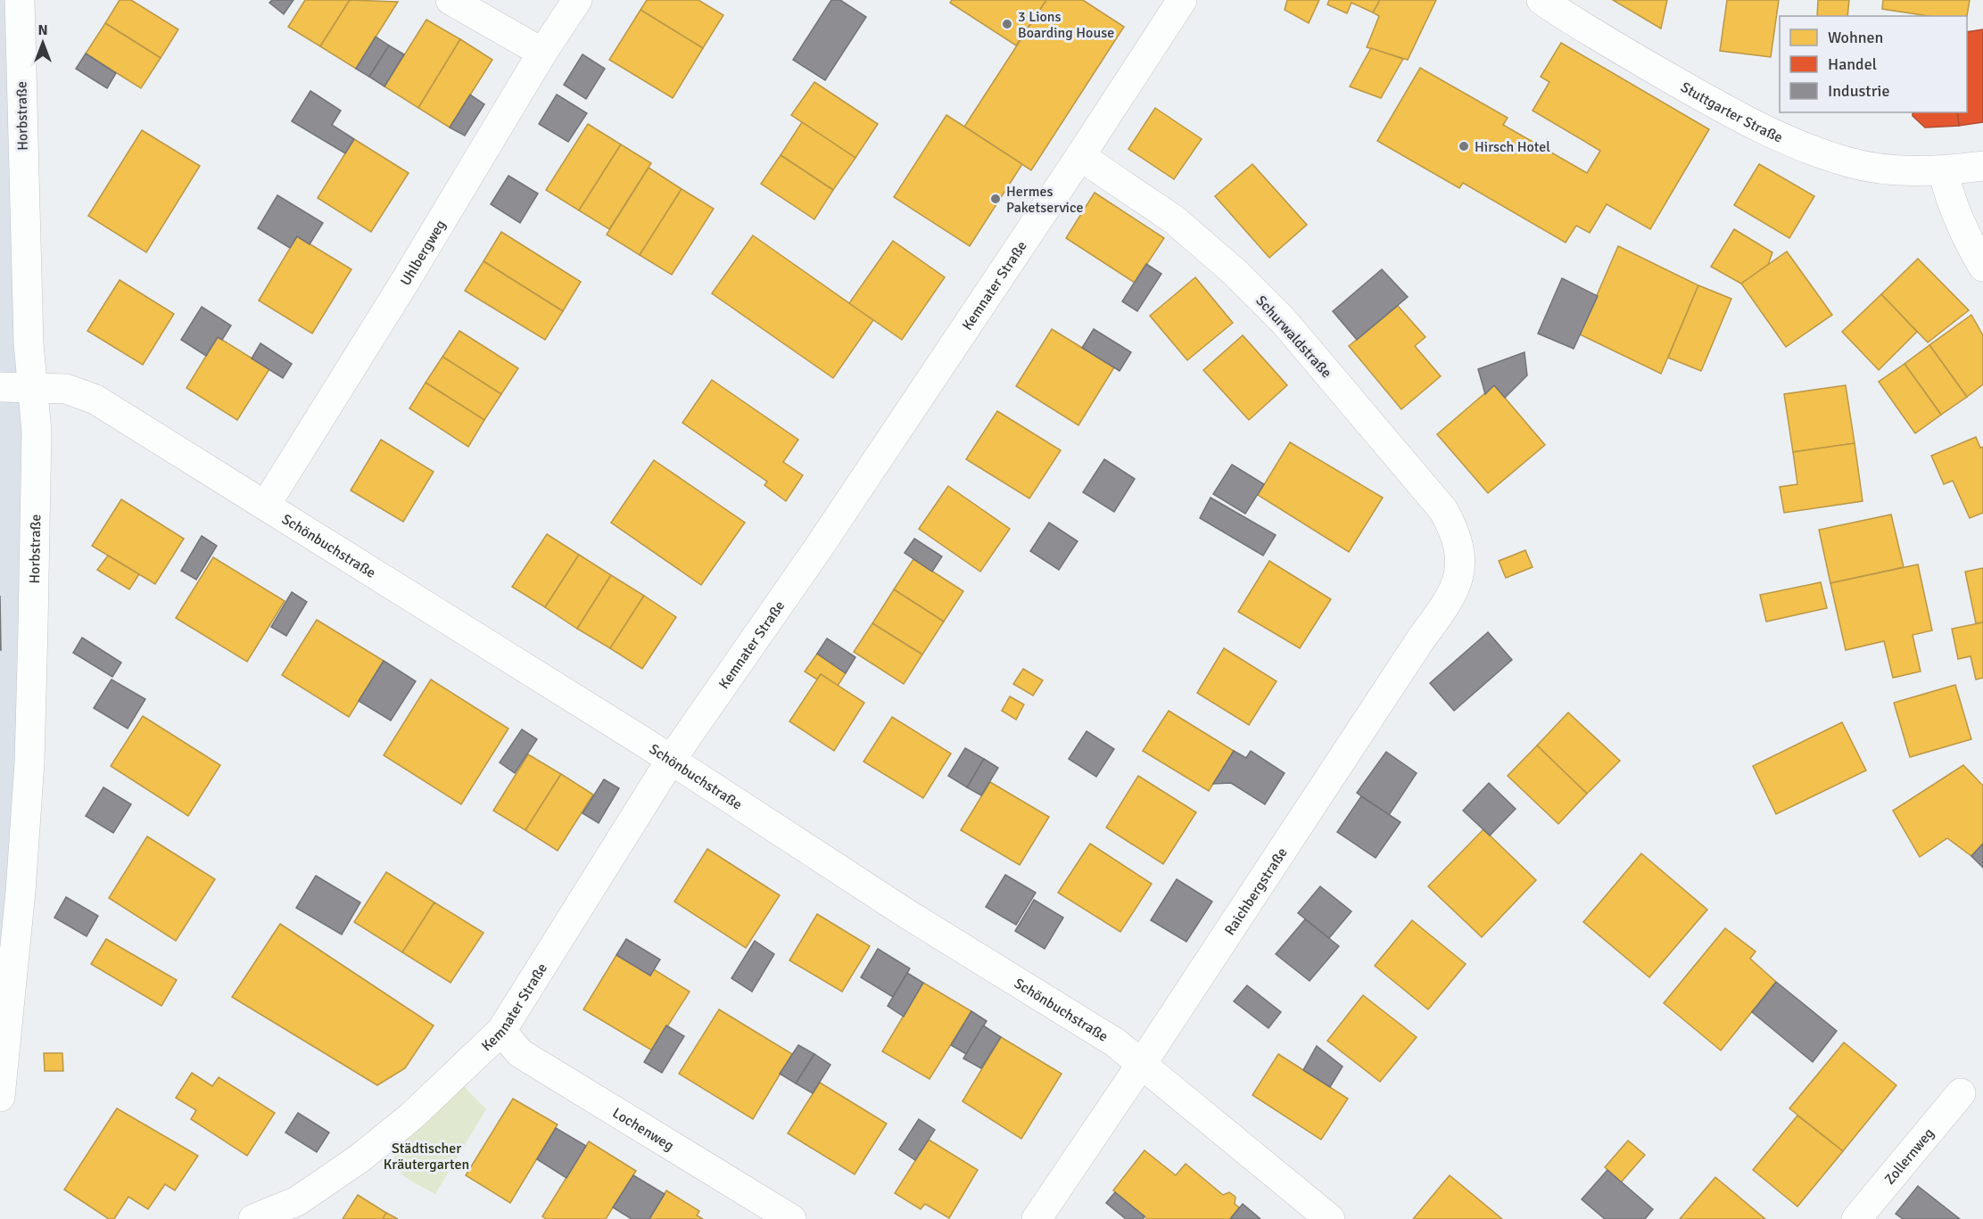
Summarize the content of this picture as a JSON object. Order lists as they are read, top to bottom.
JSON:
{
  "streets": {
    "street": [
      "Stuttgarter Straße",
      "Horbstraße",
      "Uhlbergweg",
      "Kemnater Straße",
      "Schurwaldstraße",
      "Schönbuchstraße",
      "Raichbergstraße",
      "Lochenweg",
      "Zollernweg"
    ]
  },
  "crossings": [
    ["Horbstraße", "Schönbuchstraße"],
    ["Uhlbergweg", "Schönbuchstraße"],
    ["Kemnater Straße", "Schurwaldstraße"],
    ["Kemnater Straße", "Schönbuchstraße"],
    ["Kemnater Straße", "Lochenweg"],
    ["Schurwaldstraße", "Raichbergstraße"],
    ["Schönbuchstraße", "Raichbergstraße"]
  ],
  "parks": ["Städtischer Kräutergarten"],
  "places": ["3 Lions Boarding House", "Hirsch Hotel", "Hermes Paketservice"],
  "legend": ["Wohnen", "Handel", "Industrie"],
  "north": "top"
}
